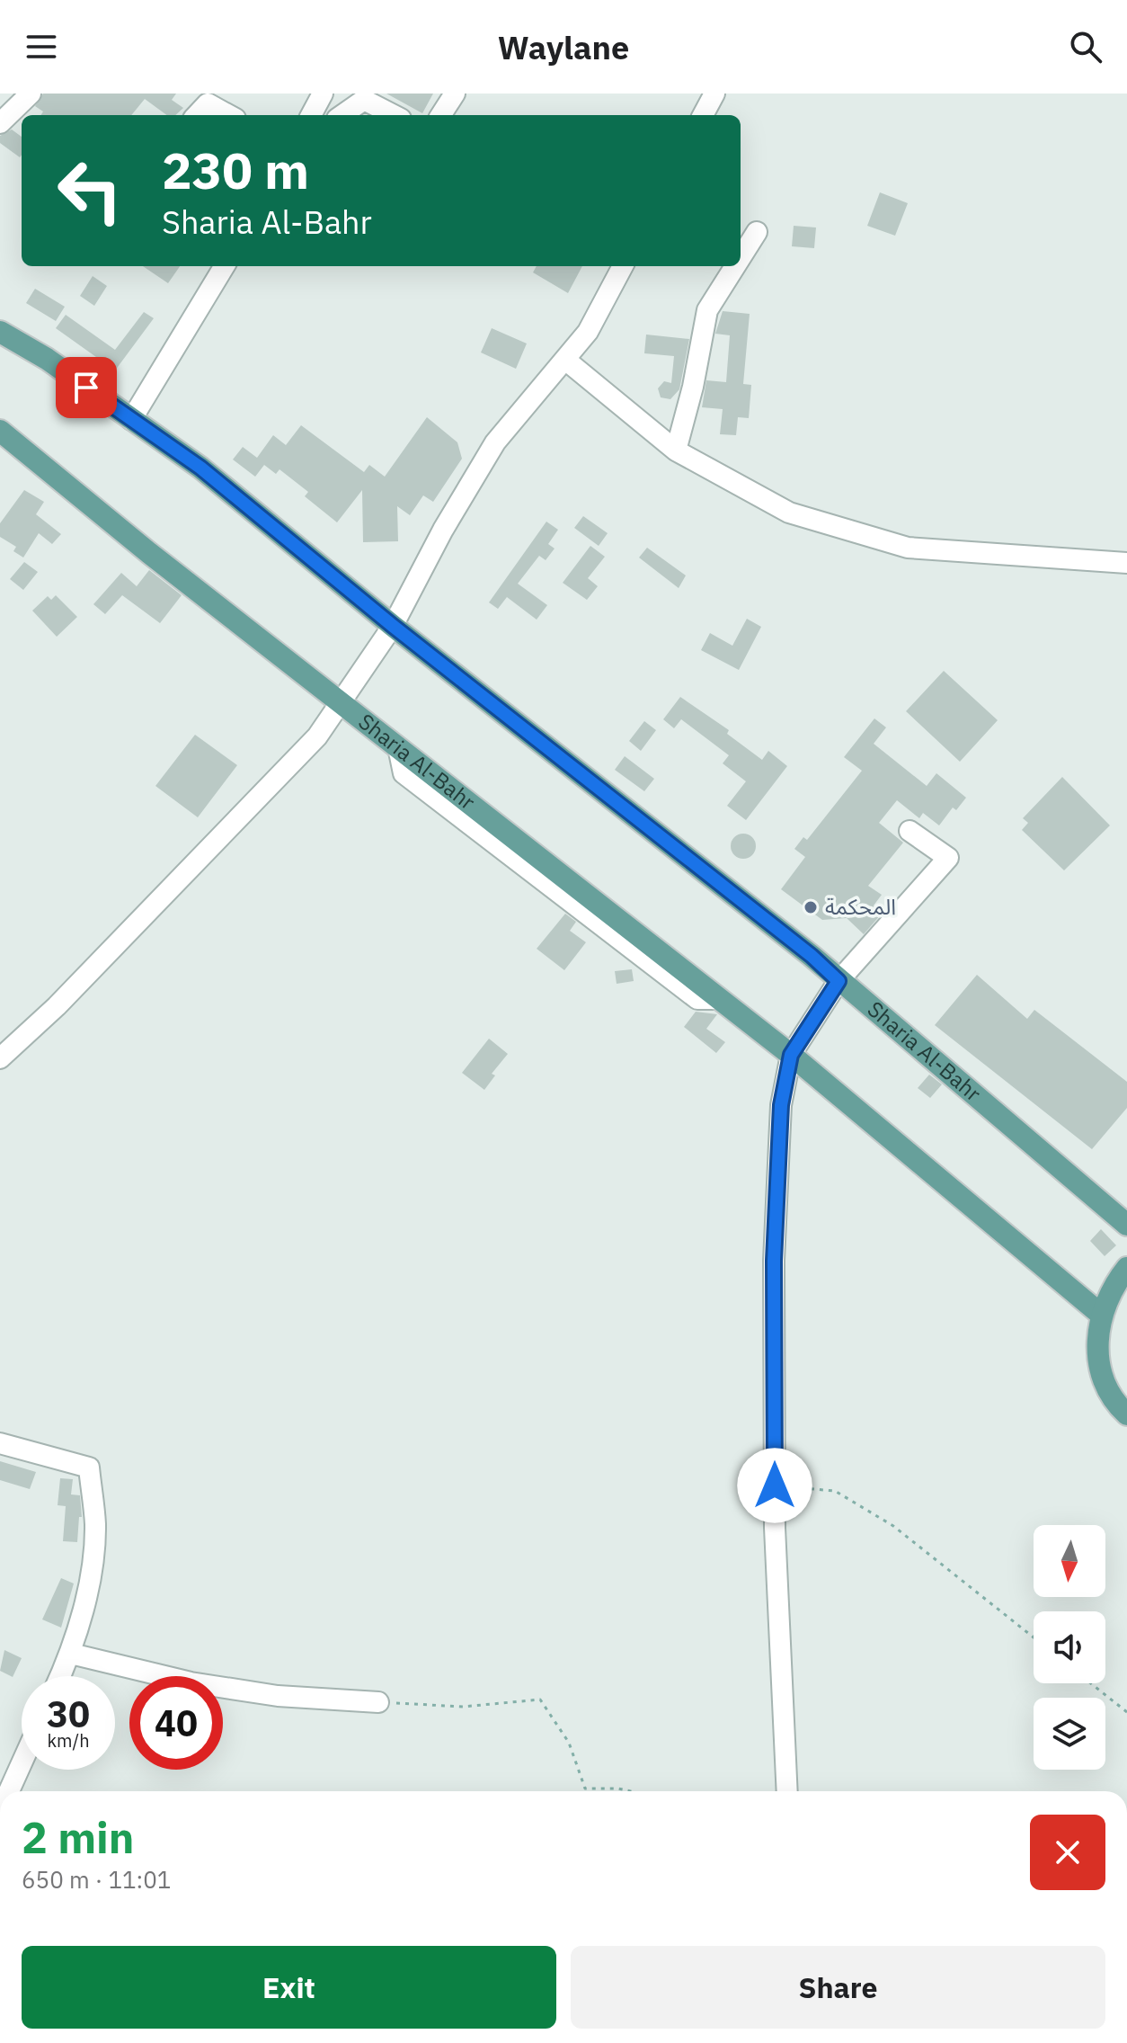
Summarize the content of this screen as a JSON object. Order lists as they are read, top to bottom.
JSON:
{
  "streets": {
    "main road": ["Sharia Al-Bahr"]
  },
  "places": ["المحكمة"],
  "north": "bottom",
  "page": {
    "header": "Waylane",
    "turn": ["230 m", "Sharia Al-Bahr"],
    "speed": "30 km/h",
    "limit": "40",
    "heading": ["2 min", "650 m · 11:01"],
    "buttons": ["Exit", "Share"]
  }
}
